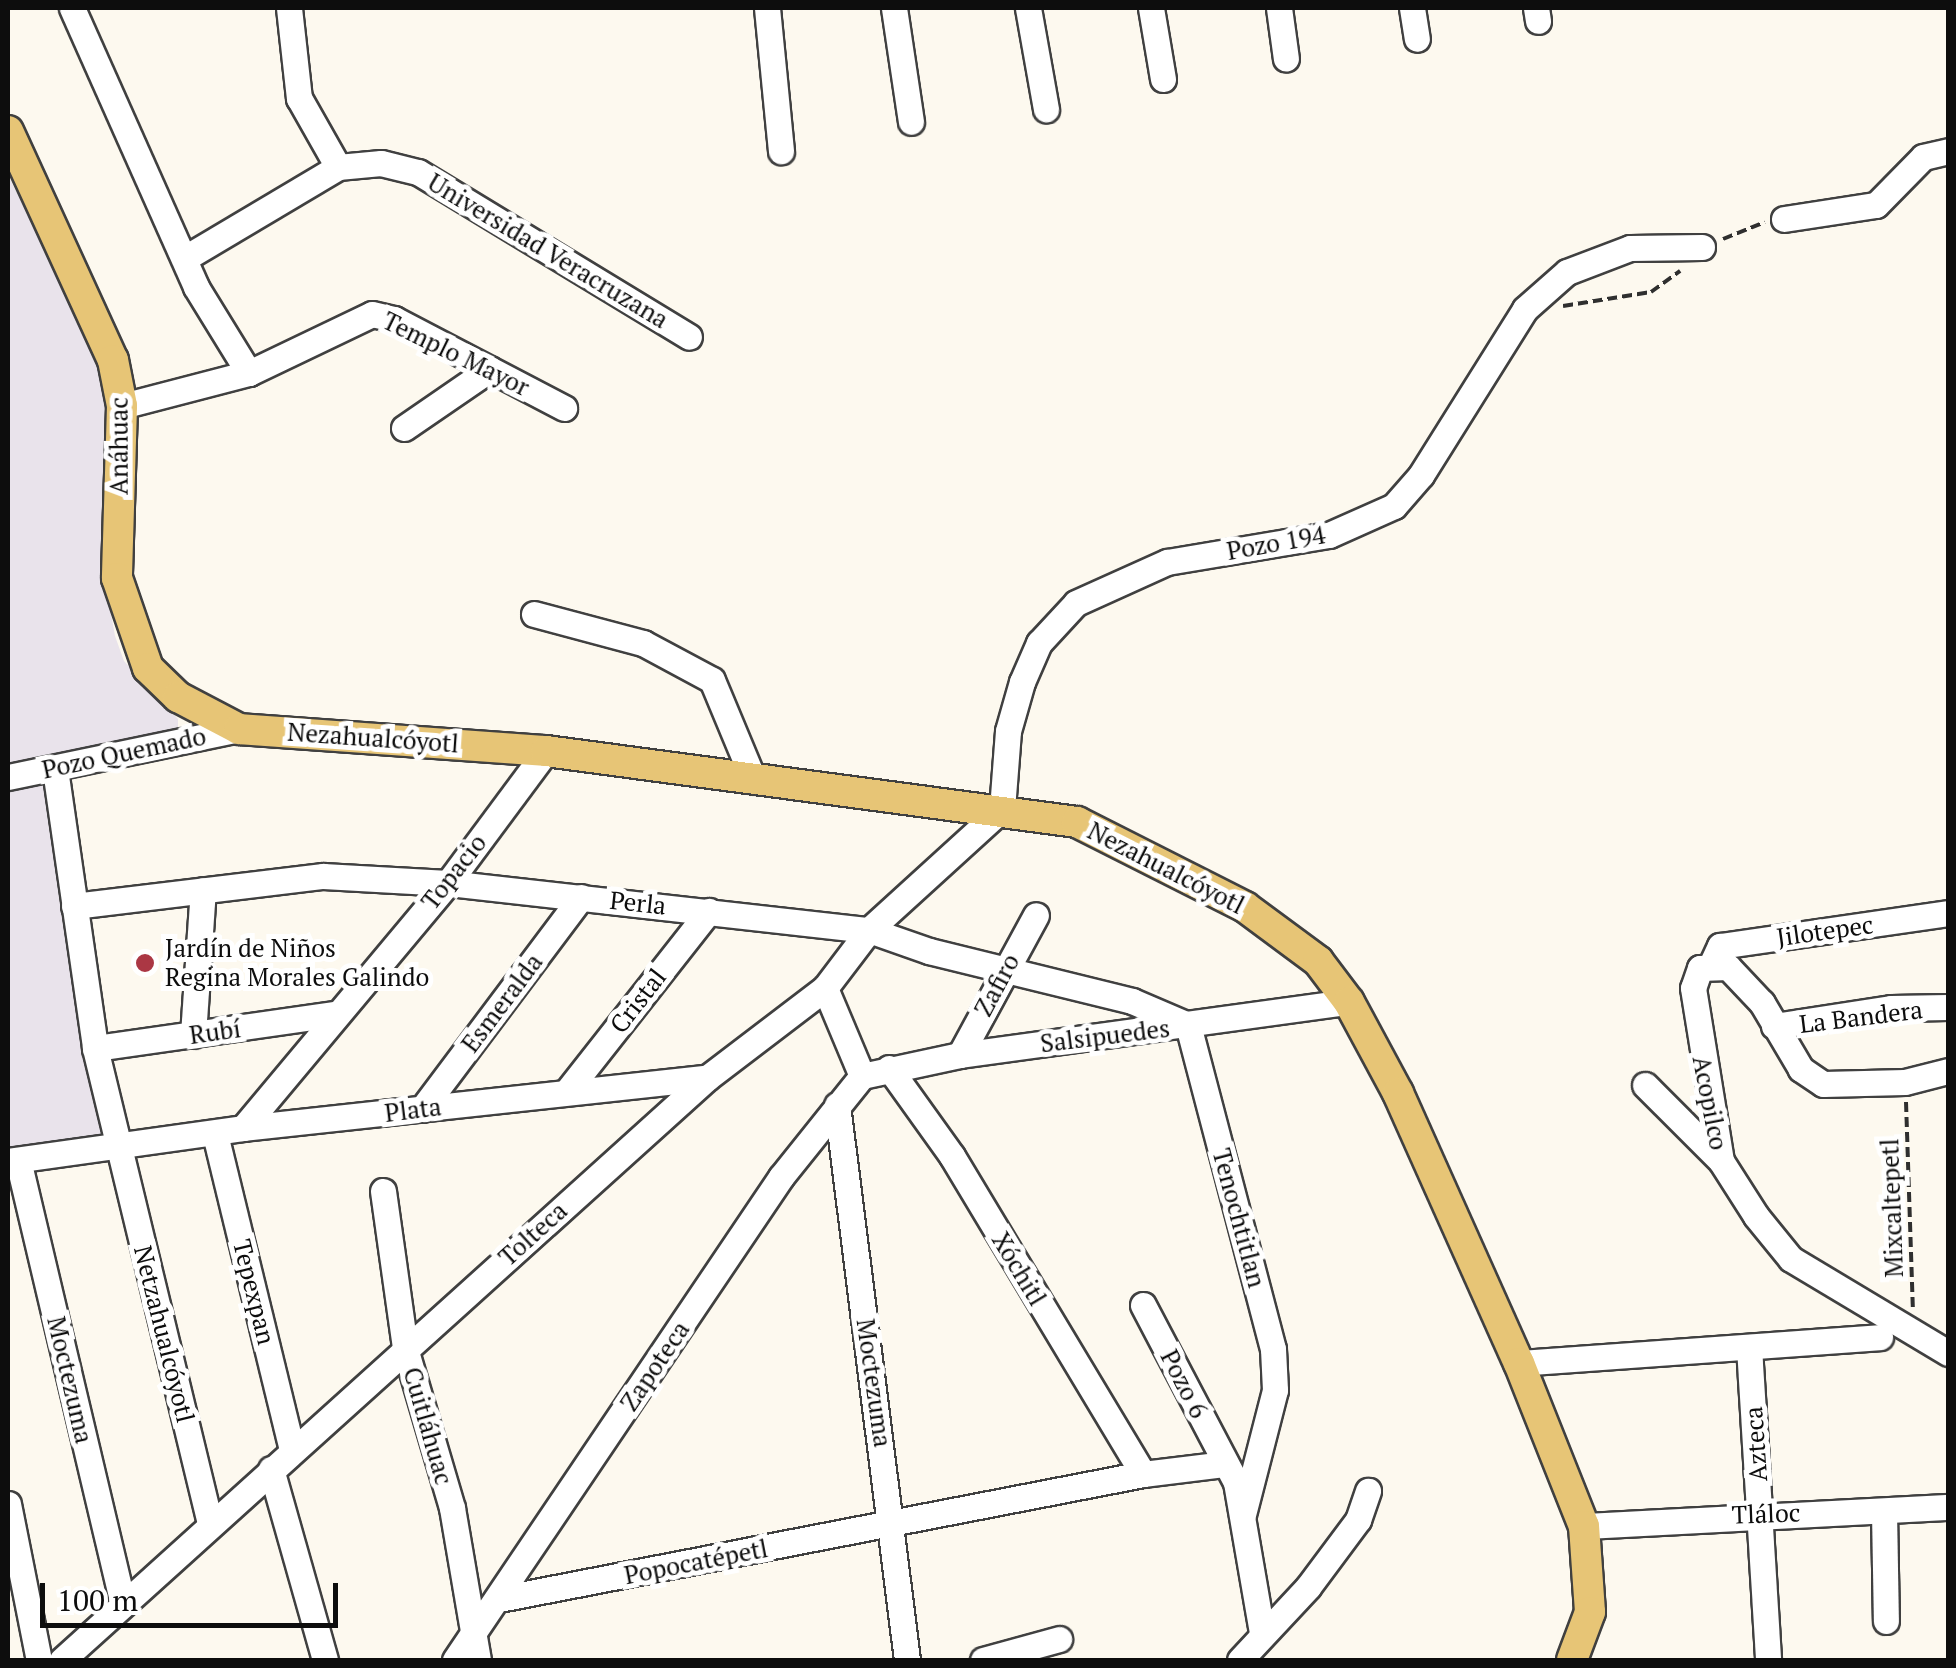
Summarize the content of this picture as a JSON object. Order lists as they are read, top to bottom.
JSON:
{
  "streets": {
    "main road": ["Anáhuac", "Nezahualcóyotl"],
    "street": [
      "Universidad Veracruzana",
      "Templo Mayor",
      "Pozo 194",
      "Pozo Quemado",
      "Topacio",
      "Perla",
      "Jilotepec",
      "Zafiro",
      "Cristal",
      "Esmeralda",
      "La Bandera",
      "Rubí",
      "Salsipuedes",
      "Acopilco",
      "Plata",
      "Tenochtitlan",
      "Tolteca",
      "Xóchitl",
      "Tepexpan",
      "Netzahualcóyotl",
      "Zapoteca",
      "Moctezuma",
      "Pozo 6",
      "Cuitláhuac",
      "Azteca",
      "Tláloc",
      "Popocatépetl"
    ],
    "path": ["Mixcaltepetl"]
  },
  "crossings": [
    ["Templo Mayor", "Anáhuac"],
    ["Anáhuac", "Nezahualcóyotl"],
    ["Anáhuac", "Pozo Quemado"],
    ["Pozo 194", "Nezahualcóyotl"],
    ["Pozo 194", "Tolteca"],
    ["Nezahualcóyotl", "Pozo Quemado"],
    ["Nezahualcóyotl", "Topacio"],
    ["Nezahualcóyotl", "Salsipuedes"],
    ["Nezahualcóyotl", "Tolteca"],
    ["Nezahualcóyotl", "Tláloc"],
    ["Pozo Quemado", "Netzahualcóyotl"],
    ["Topacio", "Perla"],
    ["Topacio", "Rubí"],
    ["Topacio", "Plata"],
    ["Perla", "Zafiro"],
    ["Perla", "Cristal"],
    ["Perla", "Esmeralda"],
    ["Perla", "Salsipuedes"],
    ["Perla", "Tenochtitlan"],
    ["Perla", "Tolteca"],
    ["Perla", "Netzahualcóyotl"],
    ["Jilotepec", "Acopilco"],
    ["Zafiro", "Salsipuedes"],
    ["Cristal", "Plata"],
    ["Esmeralda", "Plata"],
    ["Rubí", "Netzahualcóyotl"],
    ["Salsipuedes", "Tenochtitlan"],
    ["Salsipuedes", "Xóchitl"],
    ["Salsipuedes", "Zapoteca"],
    ["Acopilco", "Mixcaltepetl"],
    ["Plata", "Tolteca"],
    ["Plata", "Tepexpan"],
    ["Plata", "Netzahualcóyotl"],
    ["Plata", "Moctezuma"],
    ["Tenochtitlan", "Pozo 6"],
    ["Tolteca", "Tepexpan"],
    ["Tolteca", "Netzahualcóyotl"],
    ["Tolteca", "Moctezuma"],
    ["Tolteca", "Cuitláhuac"],
    ["Zapoteca", "Moctezuma"],
    ["Zapoteca", "Cuitláhuac"],
    ["Zapoteca", "Popocatépetl"],
    ["Moctezuma", "Popocatépetl"],
    ["Azteca", "Tláloc"]
  ],
  "places": ["Jardín de Niños Regina Morales Galindo"],
  "scale_bar": "100 m"
}
